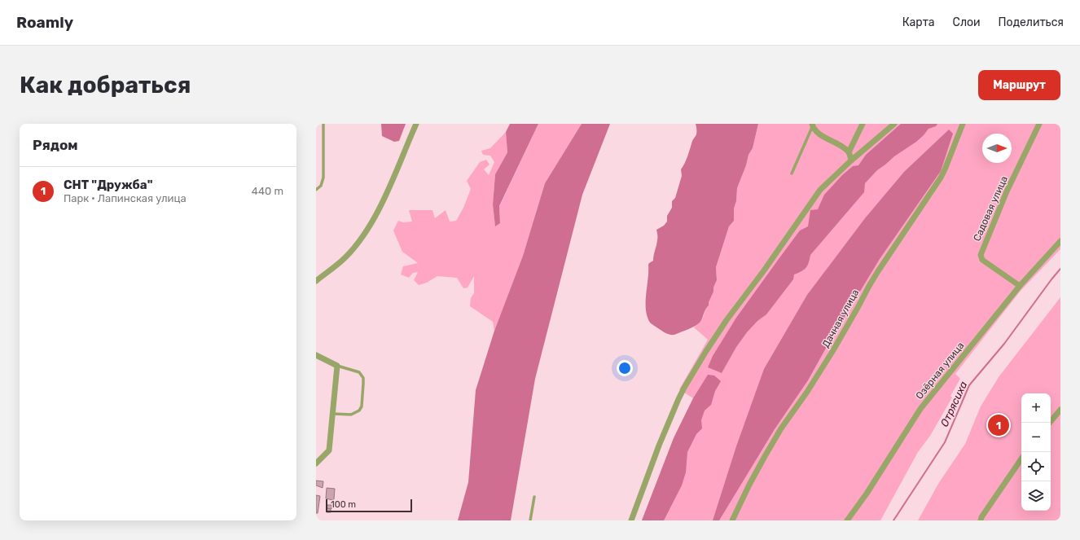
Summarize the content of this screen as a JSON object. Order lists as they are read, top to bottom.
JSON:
{
  "streets": {
    "street": ["Садовая улица", "Дачная улица", "Озёрная улица"]
  },
  "crossings": [
    ["Садовая улица", "Озёрная улица"]
  ],
  "water": ["Отрясиха"],
  "scale_bar": "100 m",
  "north": "right",
  "page": {
    "header": "Roamly",
    "nav": ["Карта", "Слои", "Поделиться"],
    "buttons": "Маршрут",
    "title": "Как добраться",
    "heading": "Рядом",
    "list": [
      {
        "mark": "1",
        "name": "СНТ \"Дружба\"",
        "note": "Парк · Лапинская улица",
        "value": "440 m"
      }
    ],
    "map_buttons": ["+", "−"],
    "pins": "1",
    "scale": "100 m"
  }
}
